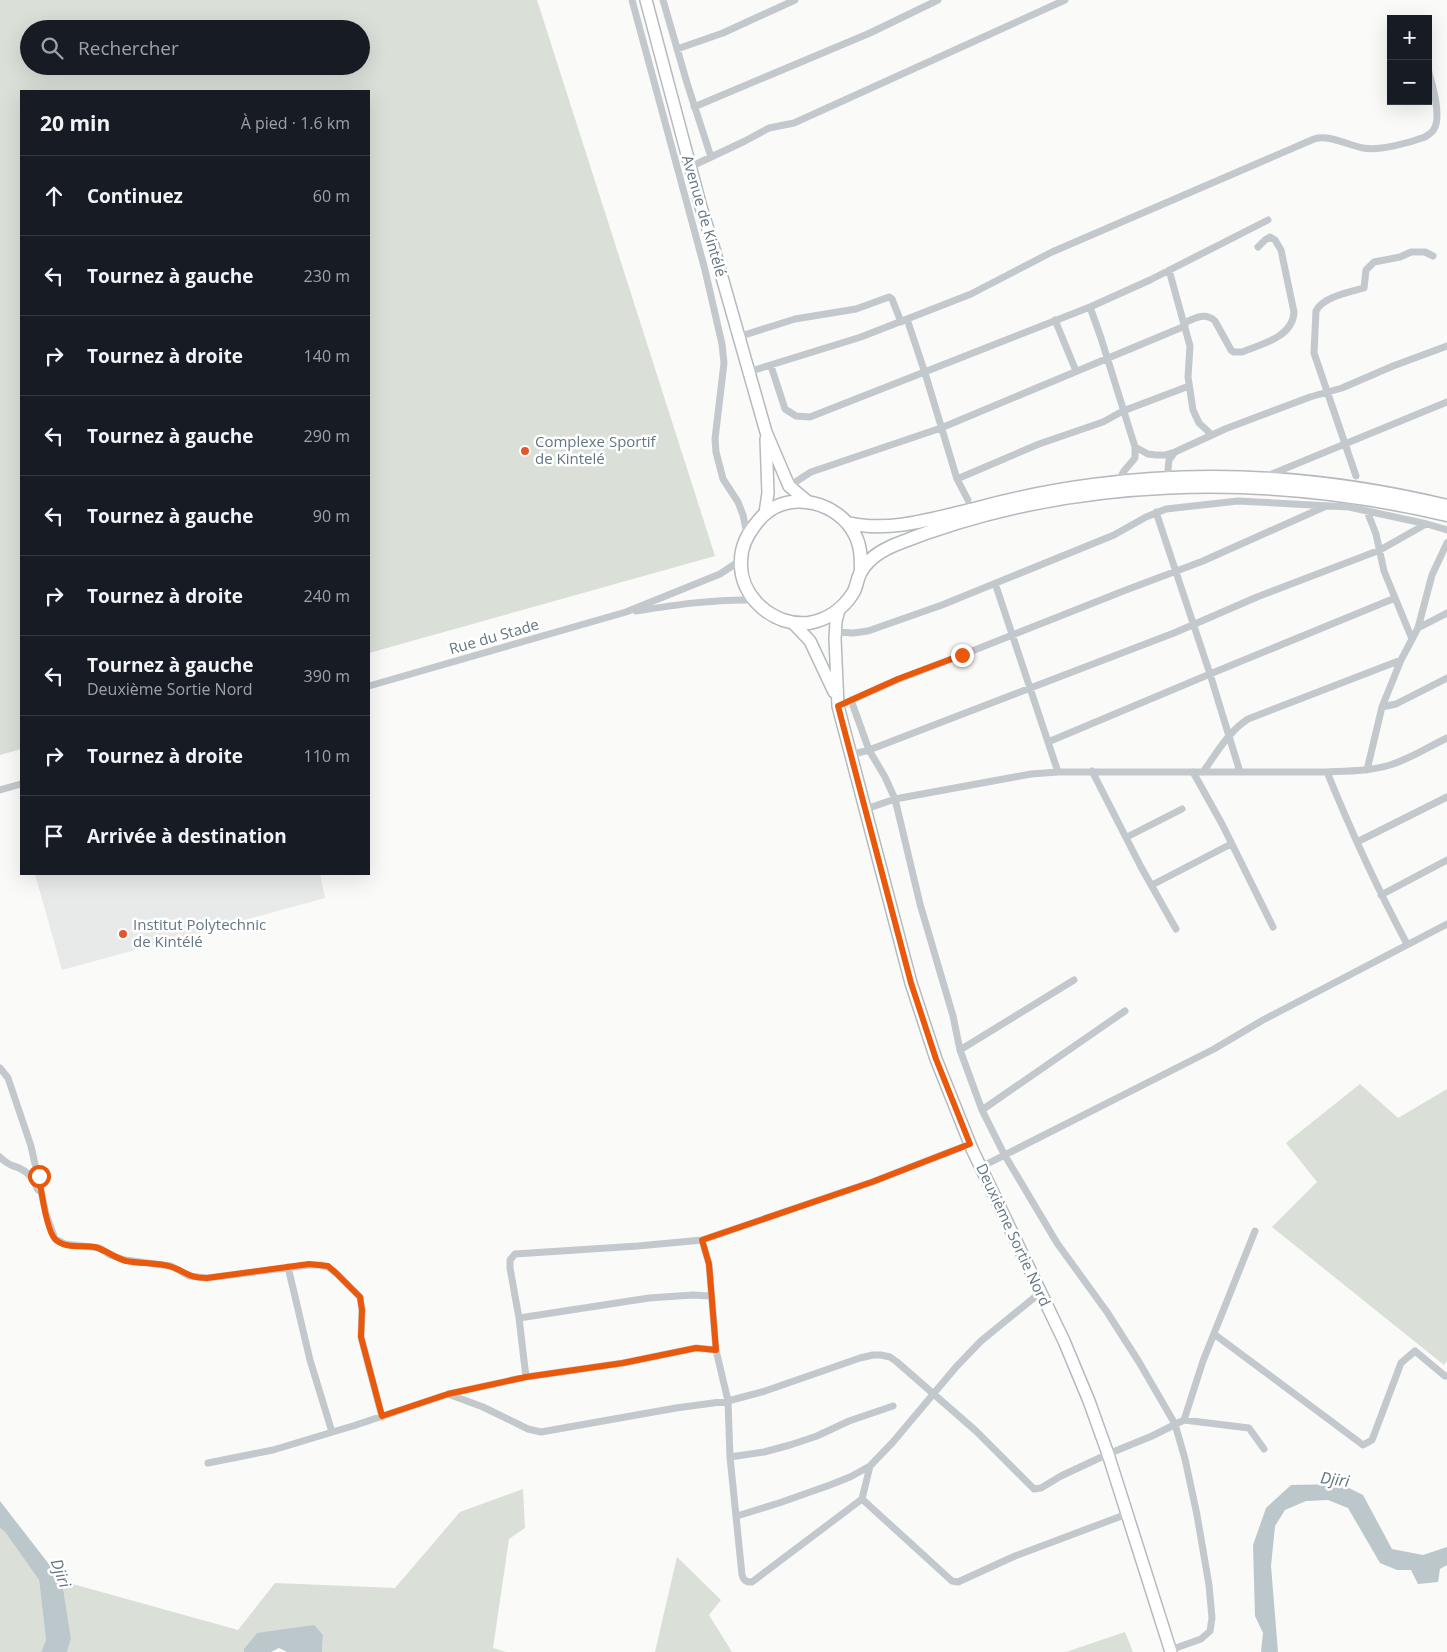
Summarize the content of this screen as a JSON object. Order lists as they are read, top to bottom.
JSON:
{
  "streets": {
    "main road": ["Avenue de Kintélé", "Deuxième Sortie Nord"],
    "street": ["Rue du Stade"]
  },
  "crossings": [
    ["Avenue de Kintélé", "Rue du Stade"],
    ["Avenue de Kintélé", "Deuxième Sortie Nord"],
    ["Rue du Stade", "Deuxième Sortie Nord"]
  ],
  "water": ["Djiri"],
  "places": ["Complexe Sportif de Kintelé", "Institut Polytechnic de Kintélé"],
  "page": {
    "map_buttons": ["+", "−"],
    "search": "Rechercher",
    "heading": ["20 min", "À pied · 1.6 km"],
    "list": [
      ["Continuez", "60 m"],
      ["Tournez à gauche", "230 m"],
      ["Tournez à droite", "140 m"],
      ["Tournez à gauche", "290 m"],
      ["Tournez à gauche", "90 m"],
      ["Tournez à droite", "240 m"],
      ["Tournez à gauche", "Deuxième Sortie Nord", "390 m"],
      ["Tournez à droite", "110 m"],
      "Arrivée à destination"
    ]
  }
}
